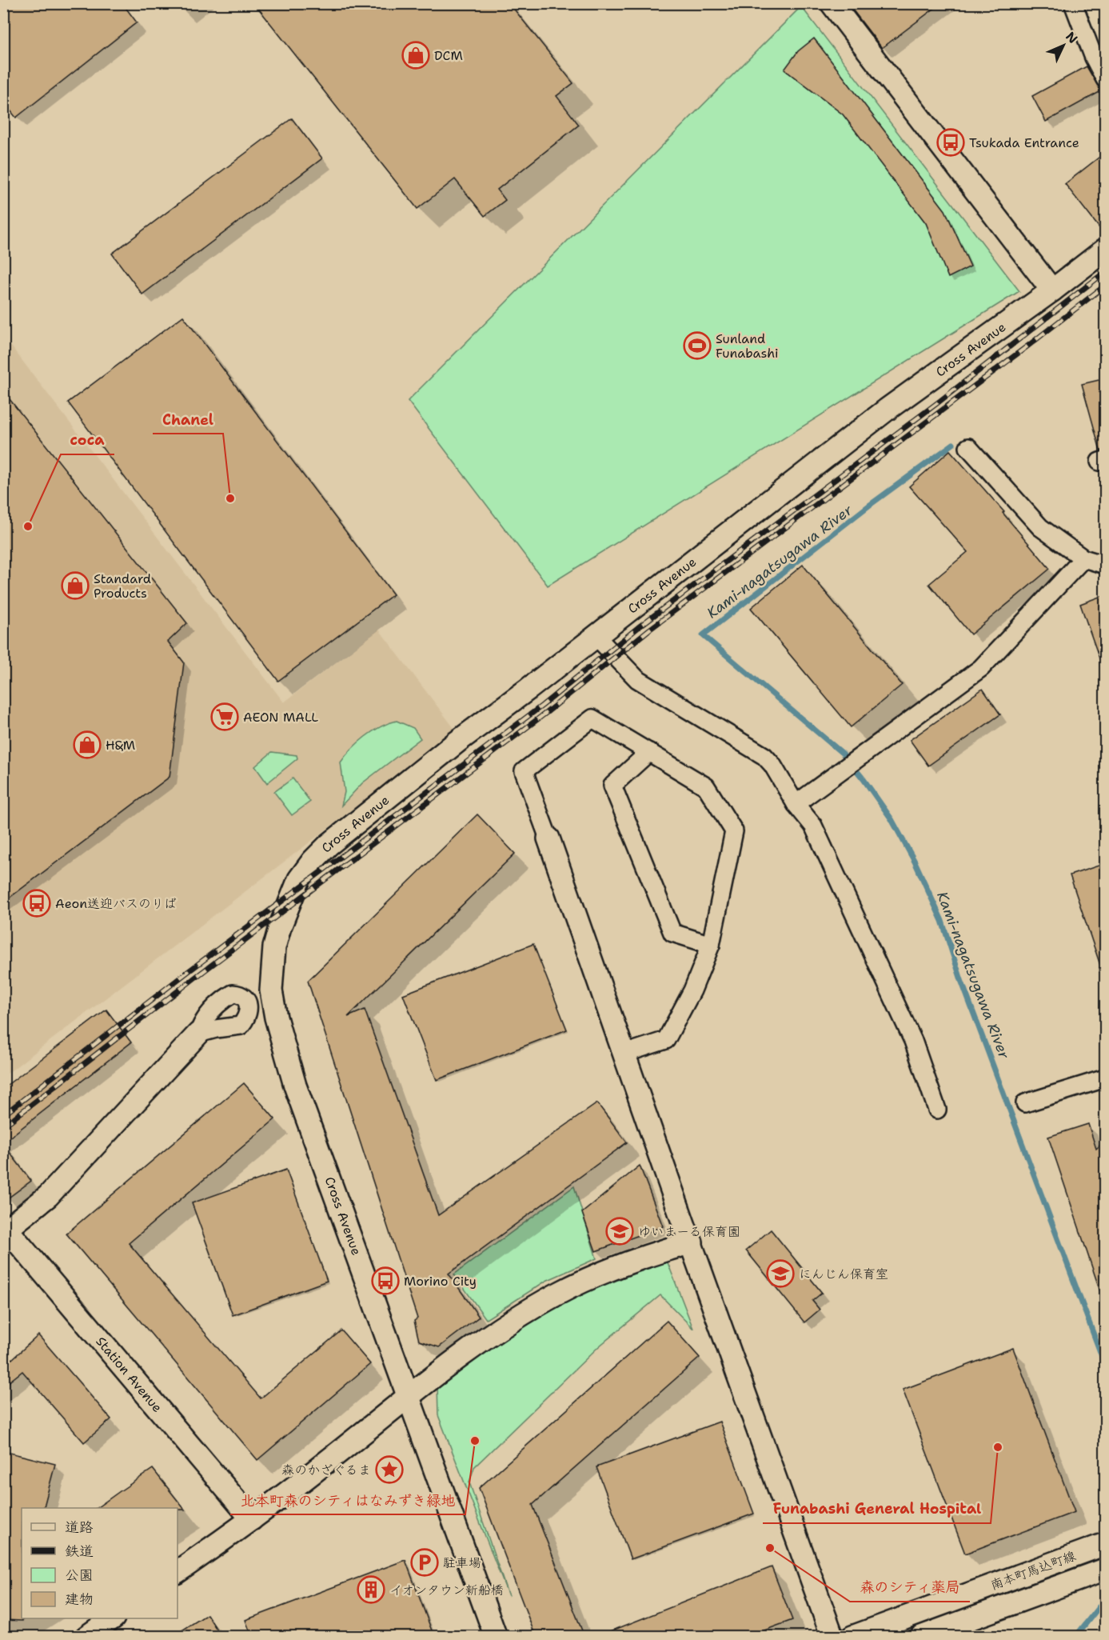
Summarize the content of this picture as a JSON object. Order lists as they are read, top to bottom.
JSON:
{
  "streets": {
    "street": ["Cross Avenue", "Station Avenue", "南本町馬込町線"]
  },
  "water": ["Kami-nagatsugawa River"],
  "places": {
    "shop": ["DCM", "Standard Products", "H&M"],
    "bus stop": ["Tsukada Entrance", "Aeon送迎バスのりば", "Morino City"],
    "sports": ["Sunland Funabashi"],
    "other": [
      "Chanel",
      "coca",
      "北本町森のシティはなみずき緑地",
      "Funabashi General Hospital",
      "森のシティ薬局"
    ],
    "supermarket": ["AEON MALL"],
    "school or university": ["ゆいまーる保育園", "にんじん保育室"],
    "place": ["森のかざぐるま"],
    "parking": ["駐車場"],
    "building": ["イオンタウン新船橋"]
  },
  "legend": [
    "道路",
    "鉄道",
    "公園",
    "建物"
  ],
  "north": "top right"
}
